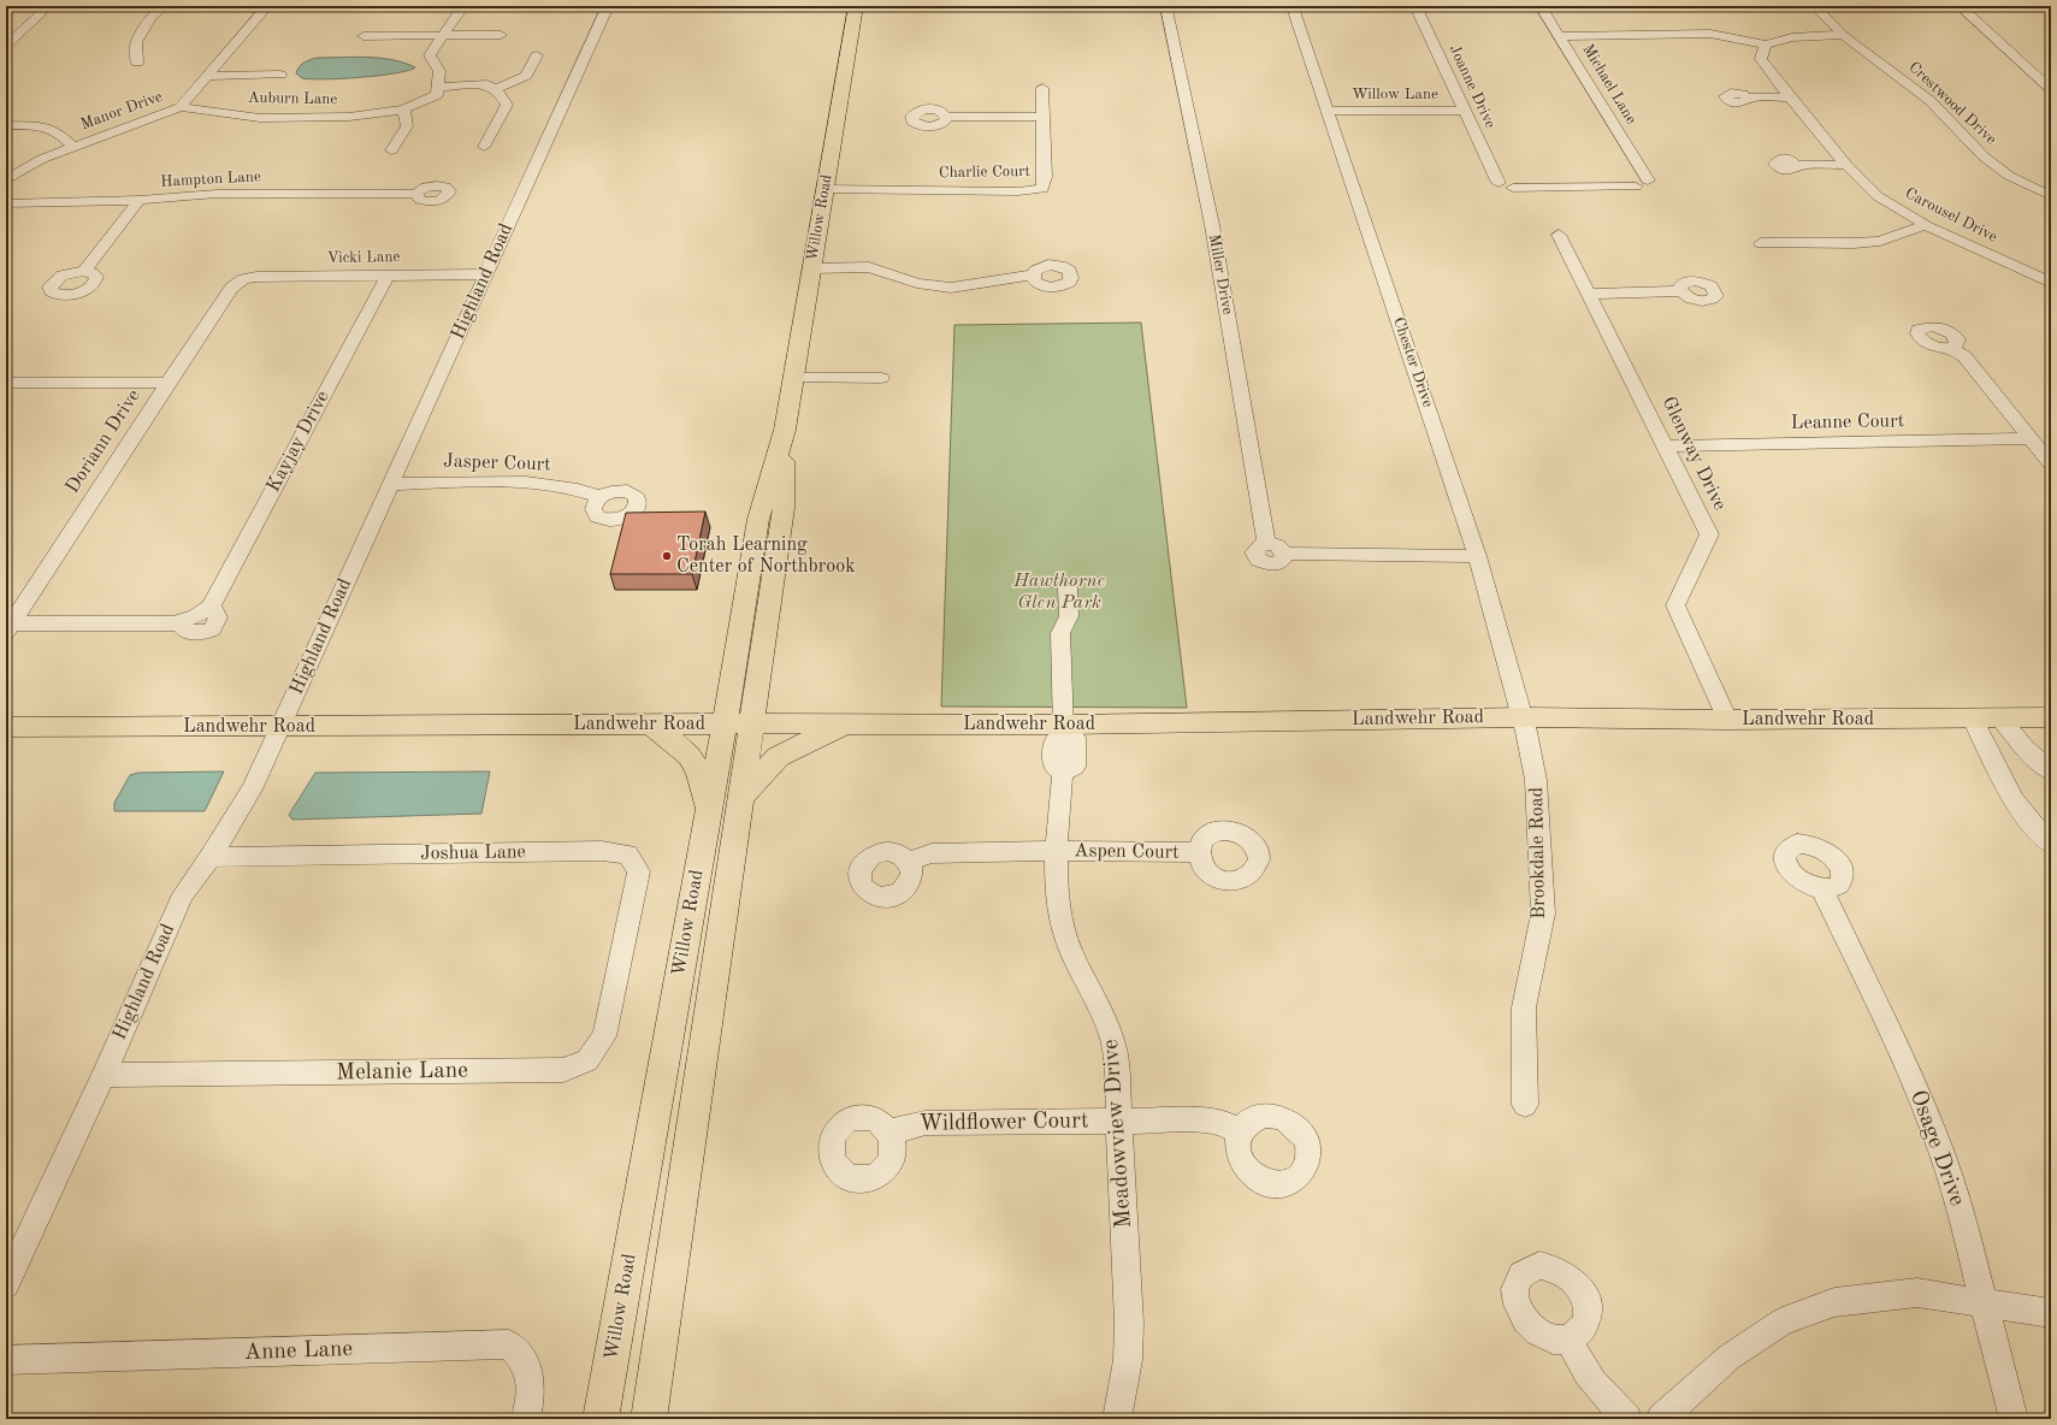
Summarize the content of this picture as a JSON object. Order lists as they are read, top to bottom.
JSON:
{
  "streets": {
    "main road": ["Willow Road", "Landwehr Road"],
    "street": [
      "Michael Lane",
      "Joanne Drive",
      "Willow Lane",
      "Auburn Lane",
      "Crestwood Drive",
      "Manor Drive",
      "Charlie Court",
      "Hampton Lane",
      "Carousel Drive",
      "Vicki Lane",
      "Miller Drive",
      "Highland Road",
      "Chester Drive",
      "Leanne Court",
      "Doriann Drive",
      "Kayjay Drive",
      "Glenway Drive",
      "Jasper Court",
      "Aspen Court",
      "Joshua Lane",
      "Brookdale Road",
      "Melanie Lane",
      "Wildflower Court",
      "Meadowview Drive",
      "Osage Drive",
      "Anne Lane"
    ]
  },
  "crossings": [
    ["Michael Lane", "Joanne Drive"],
    ["Joanne Drive", "Willow Lane"],
    ["Willow Lane", "Chester Drive"],
    ["Auburn Lane", "Manor Drive"],
    ["Charlie Court", "Willow Road"],
    ["Willow Road", "Landwehr Road"],
    ["Vicki Lane", "Highland Road"],
    ["Vicki Lane", "Doriann Drive"],
    ["Vicki Lane", "Kayjay Drive"],
    ["Miller Drive", "Chester Drive"],
    ["Highland Road", "Jasper Court"],
    ["Highland Road", "Landwehr Road"],
    ["Highland Road", "Joshua Lane"],
    ["Highland Road", "Melanie Lane"],
    ["Chester Drive", "Landwehr Road"],
    ["Chester Drive", "Brookdale Road"],
    ["Leanne Court", "Glenway Drive"],
    ["Doriann Drive", "Kayjay Drive"],
    ["Glenway Drive", "Landwehr Road"],
    ["Landwehr Road", "Brookdale Road"],
    ["Landwehr Road", "Meadowview Drive"],
    ["Aspen Court", "Meadowview Drive"],
    ["Joshua Lane", "Melanie Lane"],
    ["Wildflower Court", "Meadowview Drive"]
  ],
  "parks": ["Hawthorne Glen Park"],
  "places": ["Torah Learning Center of Northbrook"]
}
